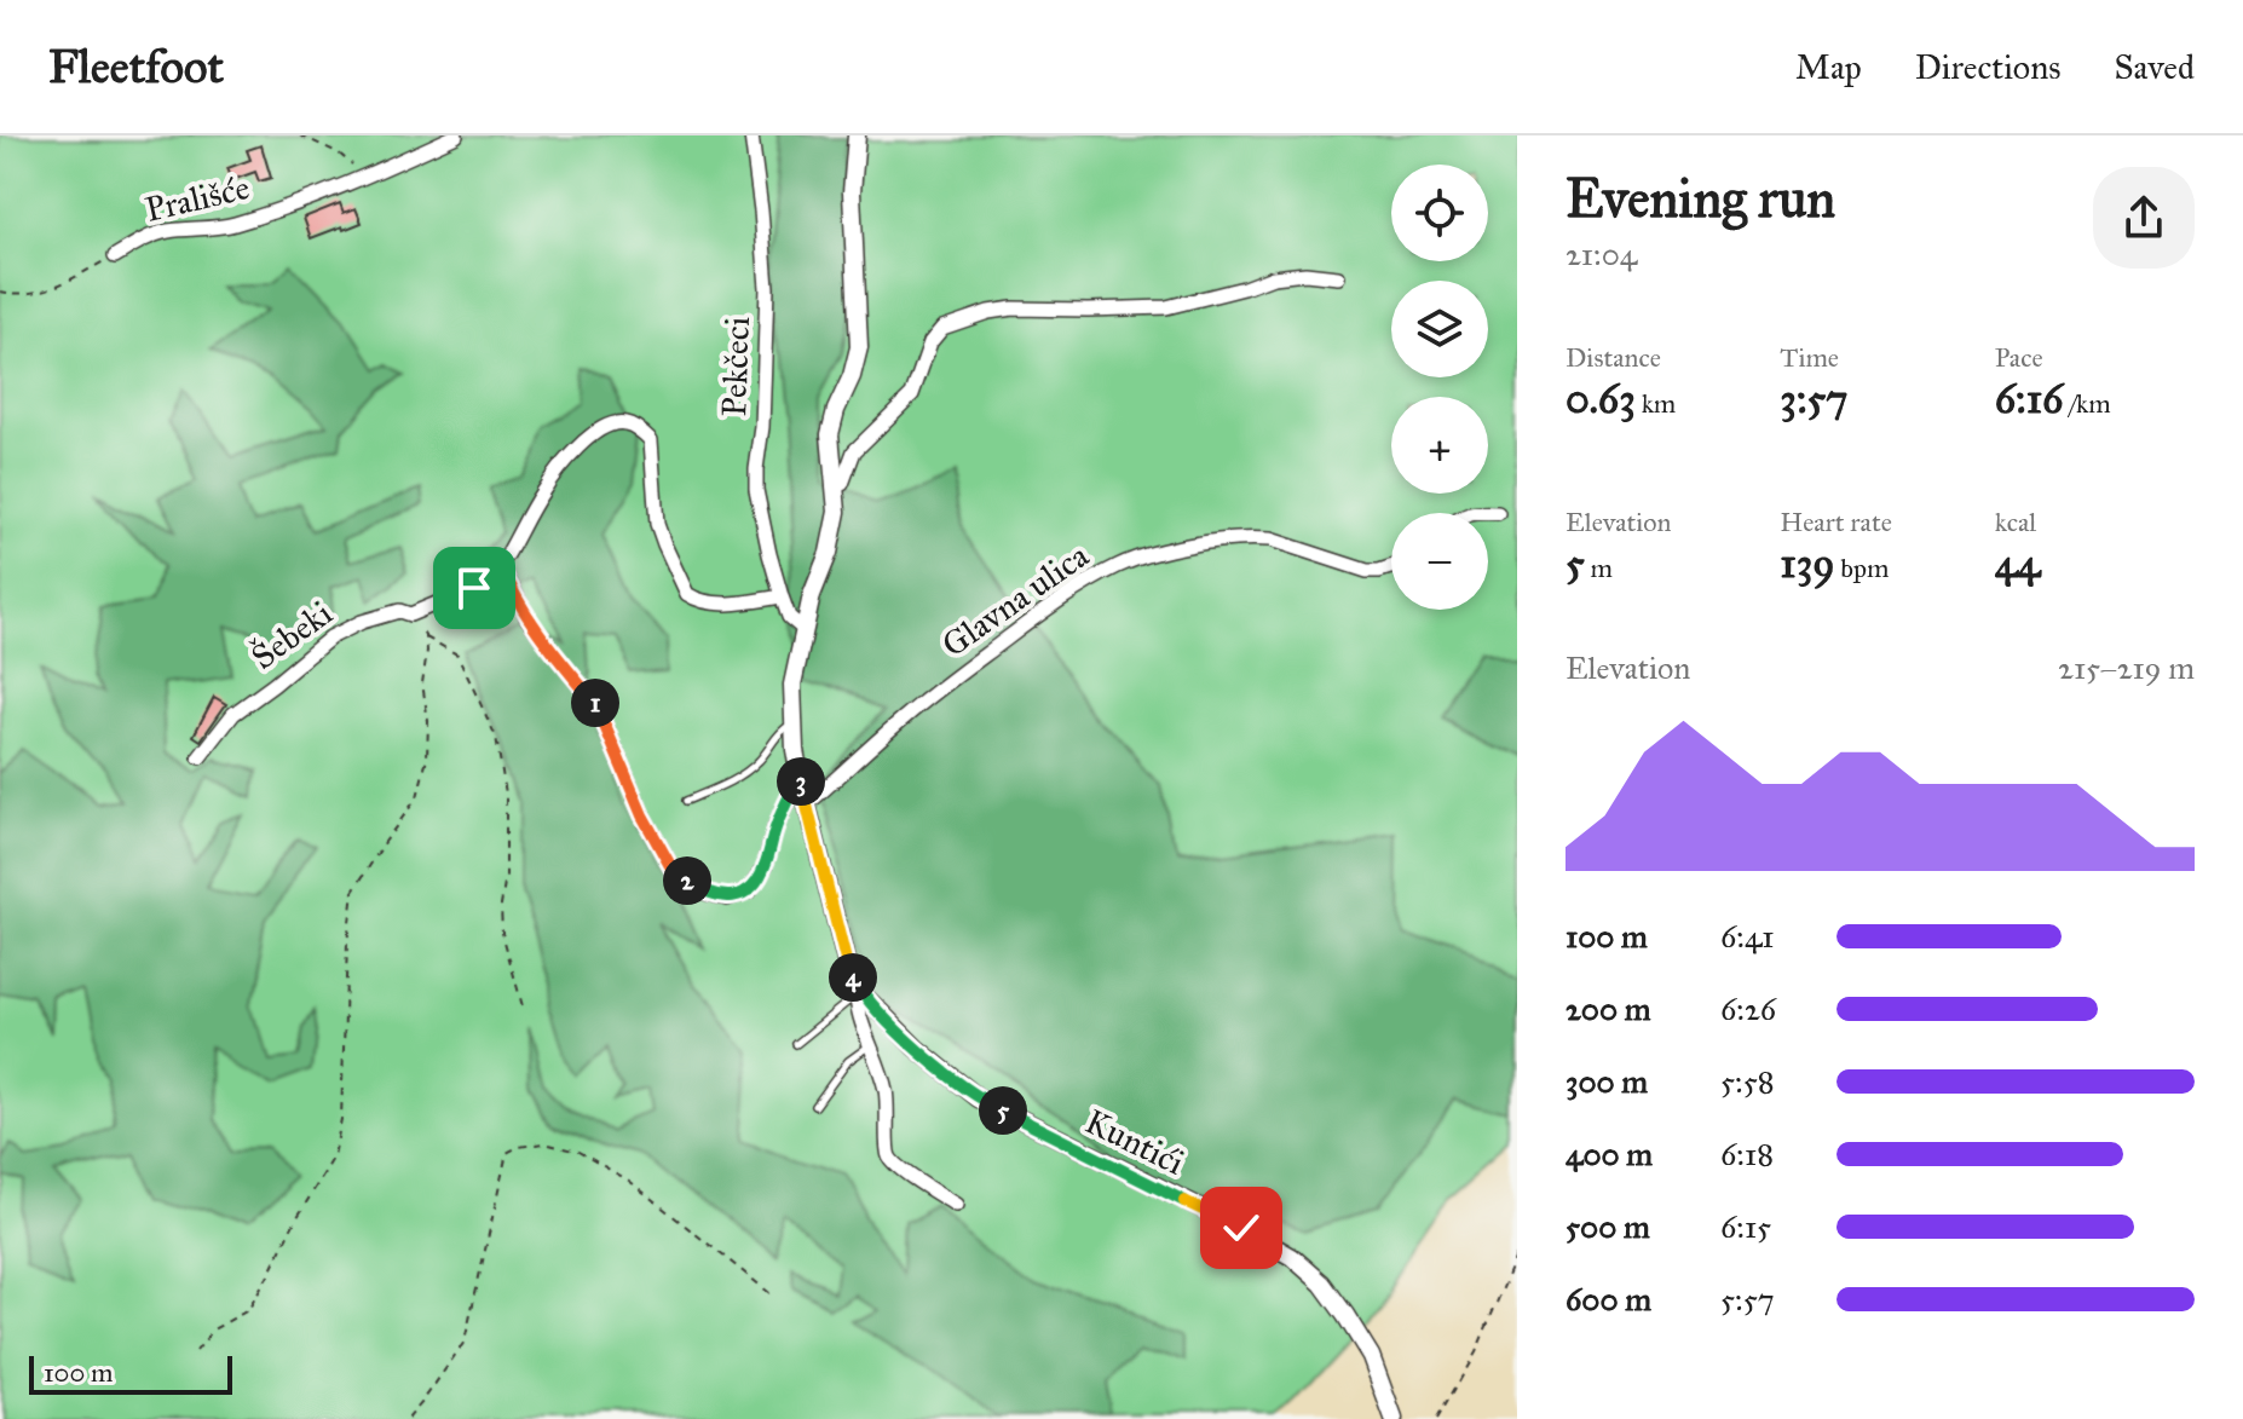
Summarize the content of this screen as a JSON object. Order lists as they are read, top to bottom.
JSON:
{
  "streets": {
    "street": [
      "Prališće",
      "Pekčeci",
      "Glavna ulica",
      "Šebeki",
      "Kuntići"
    ]
  },
  "crossings": [
    ["Glavna ulica", "Kuntići"]
  ],
  "scale_bar": "100 m",
  "page": {
    "header": "Fleetfoot",
    "nav": ["Map", "Directions", "Saved"],
    "heading": ["Evening run", "21:04"],
    "map_buttons": ["+", "−"],
    "stats": [
      ["Distance", "0.63 km"],
      ["Time", "3:57"],
      ["Pace", "6:16 /km"],
      ["Elevation", "5 m"],
      ["Heart rate", "139 bpm"],
      ["kcal", "44"]
    ],
    "chart": ["Elevation", "215–219 m"],
    "pins": [
      "1",
      "3",
      "2",
      "4",
      "5"
    ],
    "list": [
      {
        "name": "100 m",
        "note": "6:41"
      },
      {
        "name": "200 m",
        "note": "6:26"
      },
      {
        "name": "300 m",
        "note": "5:58"
      },
      {
        "name": "400 m",
        "note": "6:18"
      },
      {
        "name": "500 m",
        "note": "6:15"
      },
      {
        "name": "600 m",
        "note": "5:57"
      }
    ],
    "scale": "100 m"
  }
}
